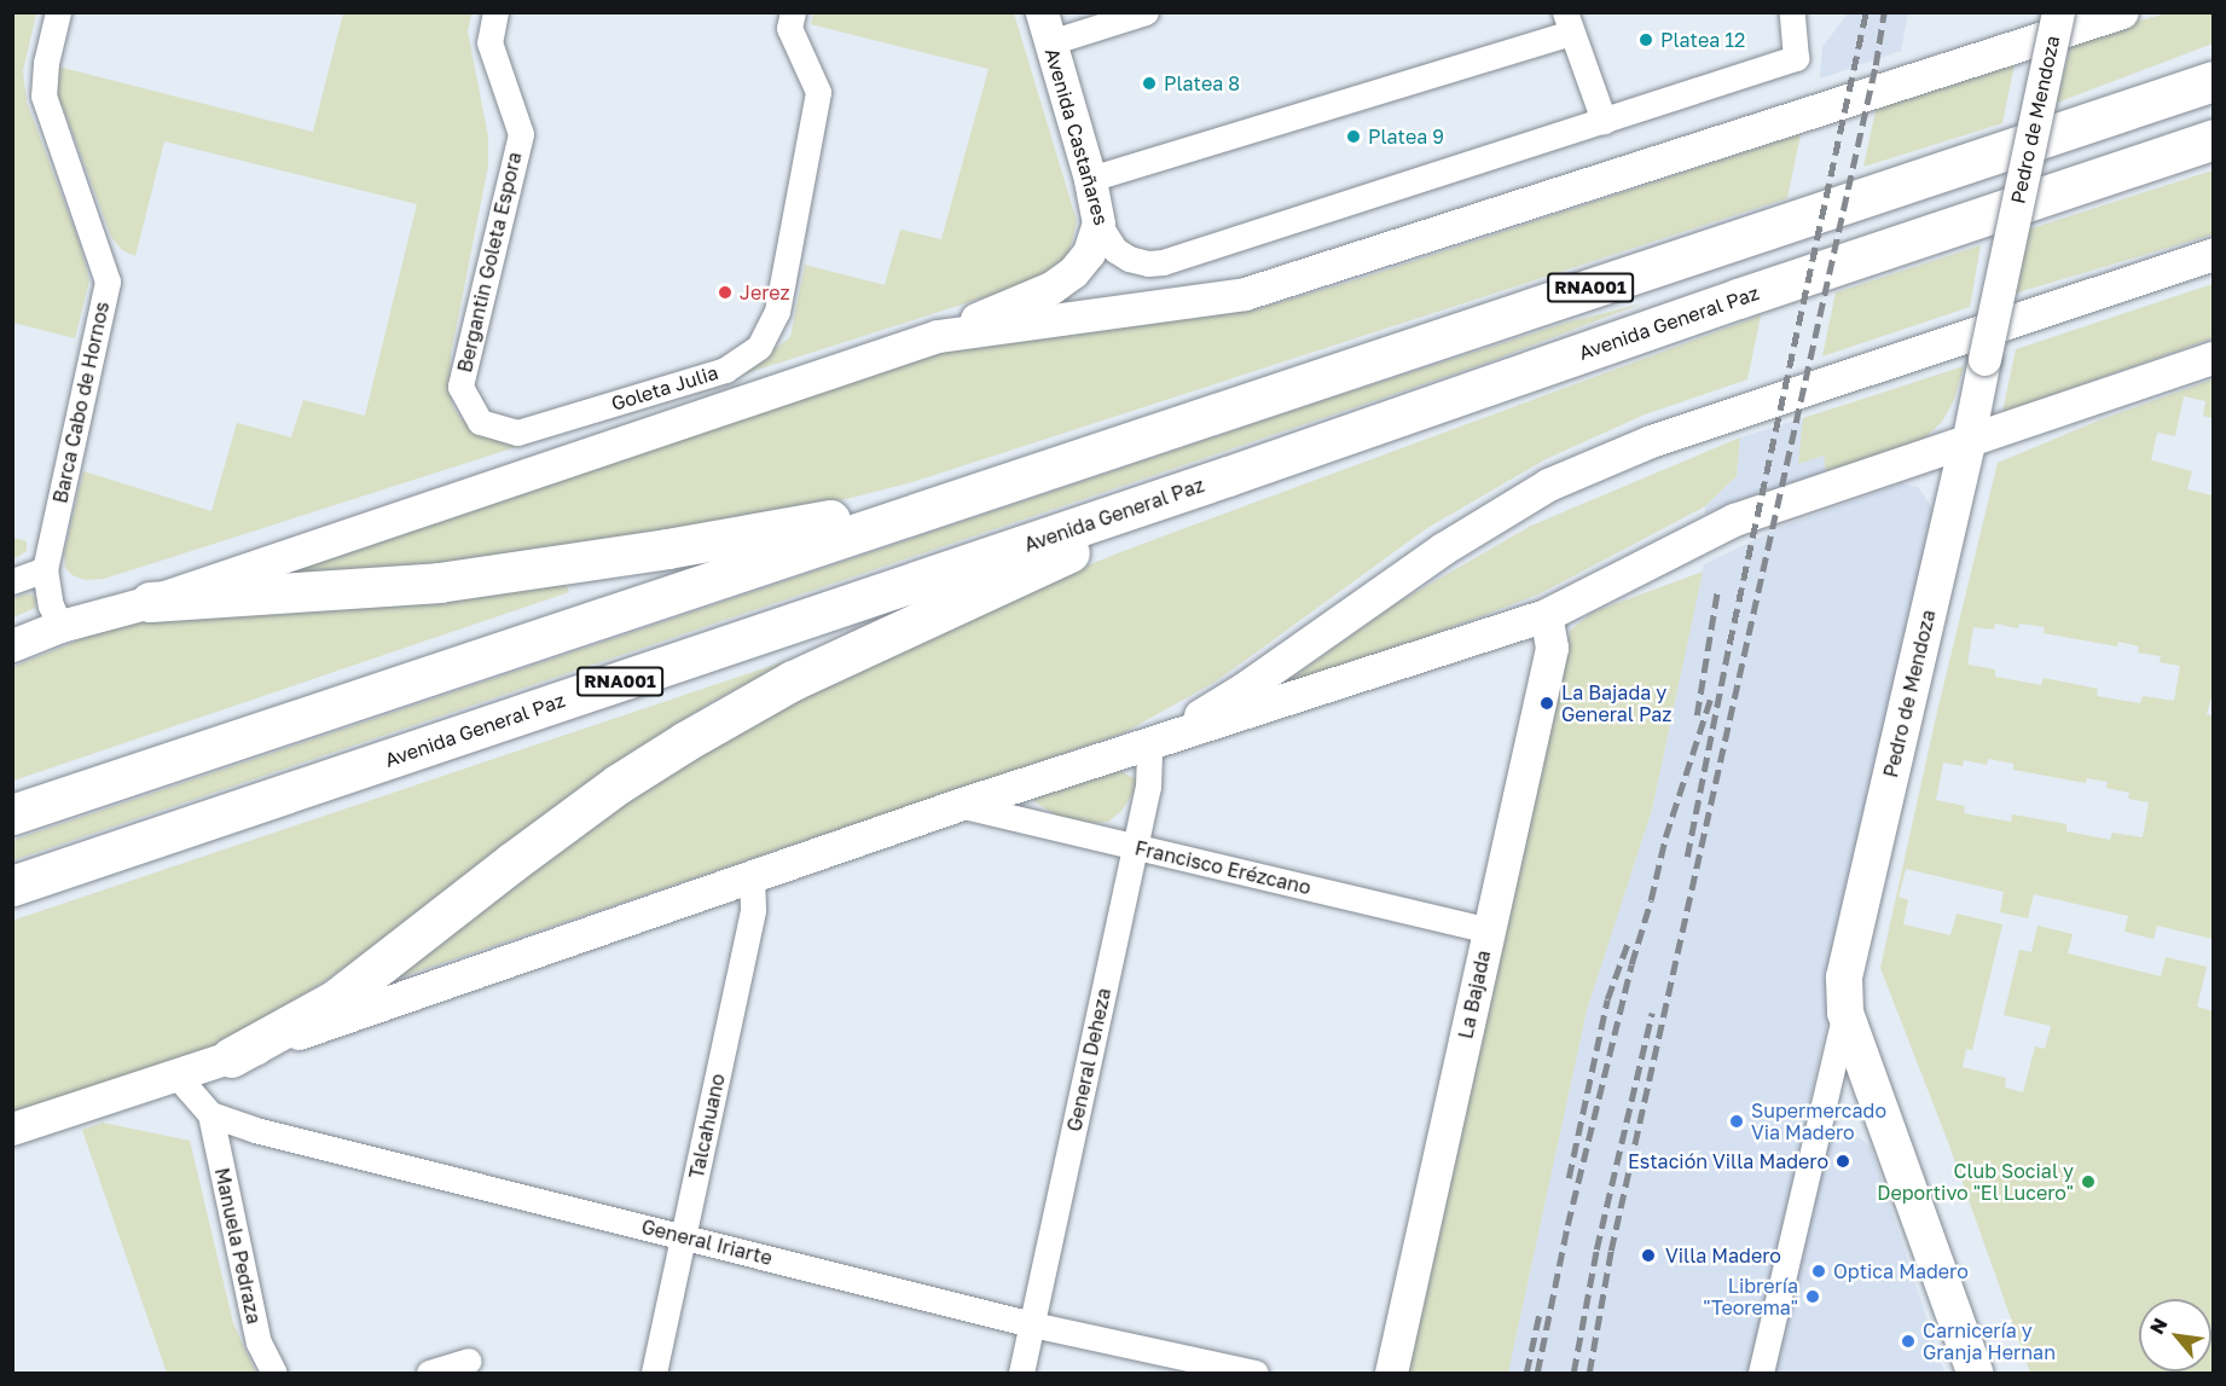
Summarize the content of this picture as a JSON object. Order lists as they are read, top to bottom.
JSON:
{
  "streets": {
    "highway": ["RNA001", "Avenida General Paz"],
    "main road": ["Pedro de Mendoza"],
    "street": [
      "Avenida Castañares",
      "Bergantin Goleta Espora",
      "Goleta Julia",
      "Barca Cabo de Hornos",
      "Francisco Erézcano",
      "La Bajada",
      "General Deheza",
      "Talcahuano",
      "General Iriarte",
      "Manuela Pedraza"
    ]
  },
  "crossings": [
    ["Bergantin Goleta Espora", "Goleta Julia"],
    ["Francisco Erézcano", "La Bajada"],
    ["Francisco Erézcano", "General Deheza"],
    ["General Deheza", "General Iriarte"],
    ["Talcahuano", "General Iriarte"],
    ["General Iriarte", "Manuela Pedraza"]
  ],
  "places": [
    "Platea 12",
    "Platea 8",
    "Platea 9",
    "Jerez",
    "La Bajada y General Paz",
    "Supermercado Via Madero",
    "Estación Villa Madero",
    "Club Social y Deportivo \"El Lucero\"",
    "Villa Madero",
    "Optica Madero",
    "Librería \"Teorema\"",
    "Carnicería y Granja Hernan"
  ],
  "north": "top left"
}
